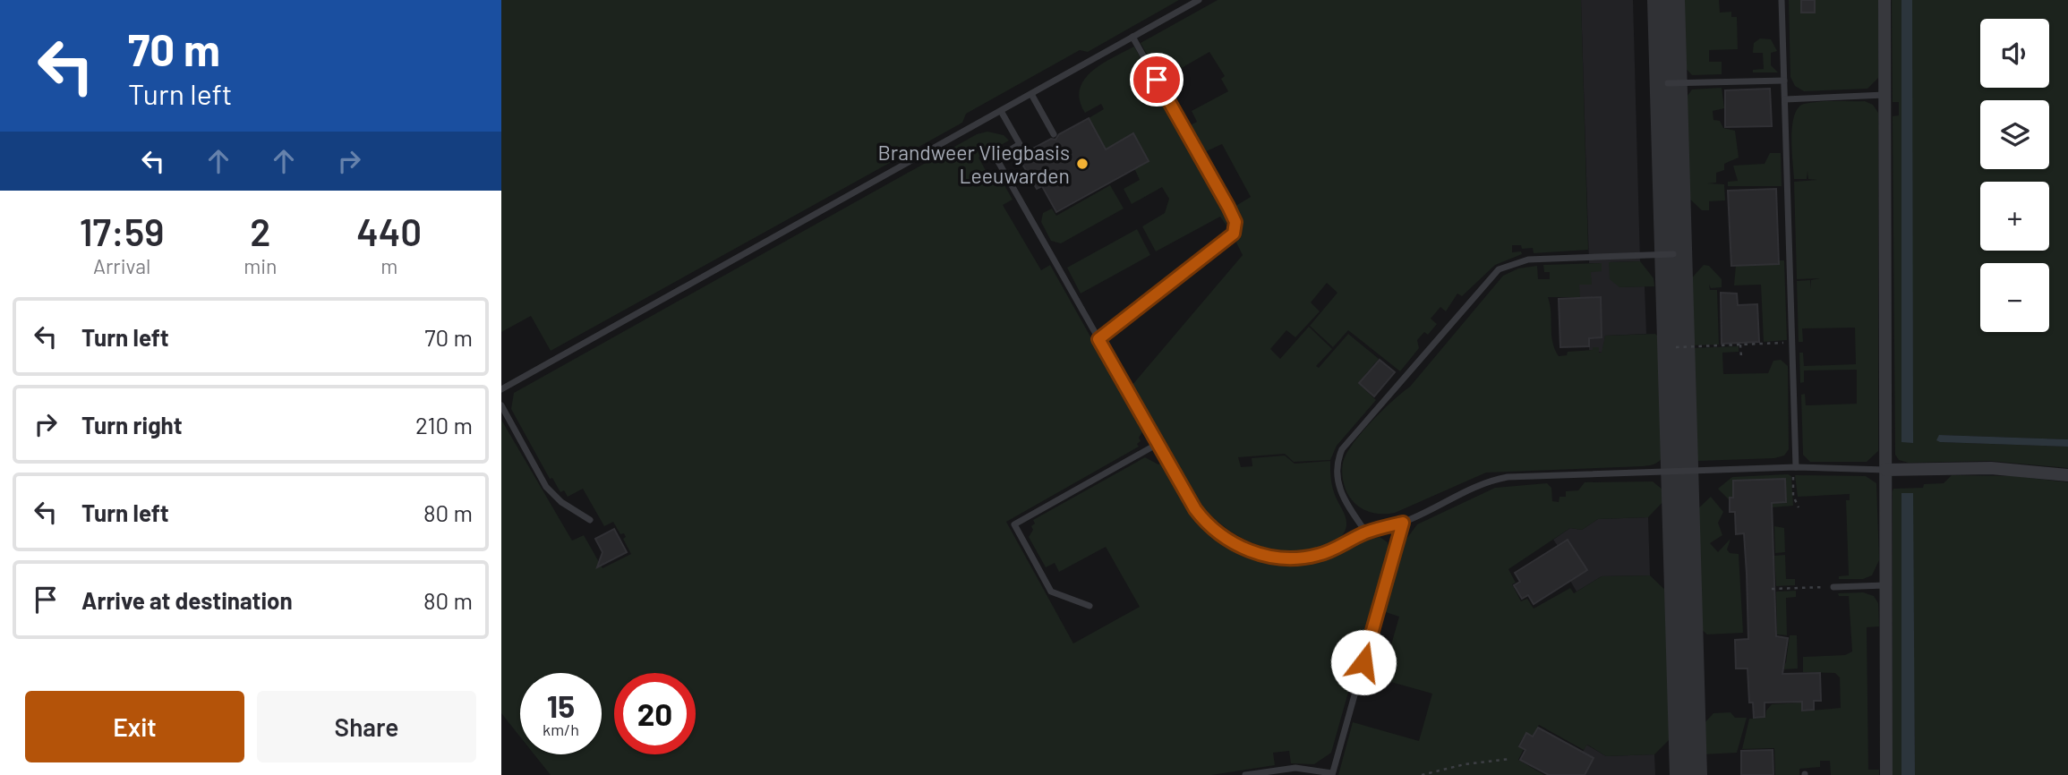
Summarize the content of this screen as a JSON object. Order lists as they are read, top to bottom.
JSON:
{
  "places": ["Brandweer Vliegbasis Leeuwarden"],
  "page": {
    "turn": ["70 m", "Turn left"],
    "map_buttons": ["+", "−"],
    "eta": [
      "17:59",
      "Arrival",
      "2",
      "min",
      "440",
      "m"
    ],
    "list": [
      {
        "name": "Turn left",
        "value": "70 m"
      },
      {
        "name": "Turn right",
        "value": "210 m"
      },
      {
        "name": "Turn left",
        "value": "80 m"
      },
      {
        "name": "Arrive at destination",
        "value": "80 m"
      }
    ],
    "speed": "15 km/h",
    "limit": "20",
    "buttons": ["Exit", "Share"]
  }
}
